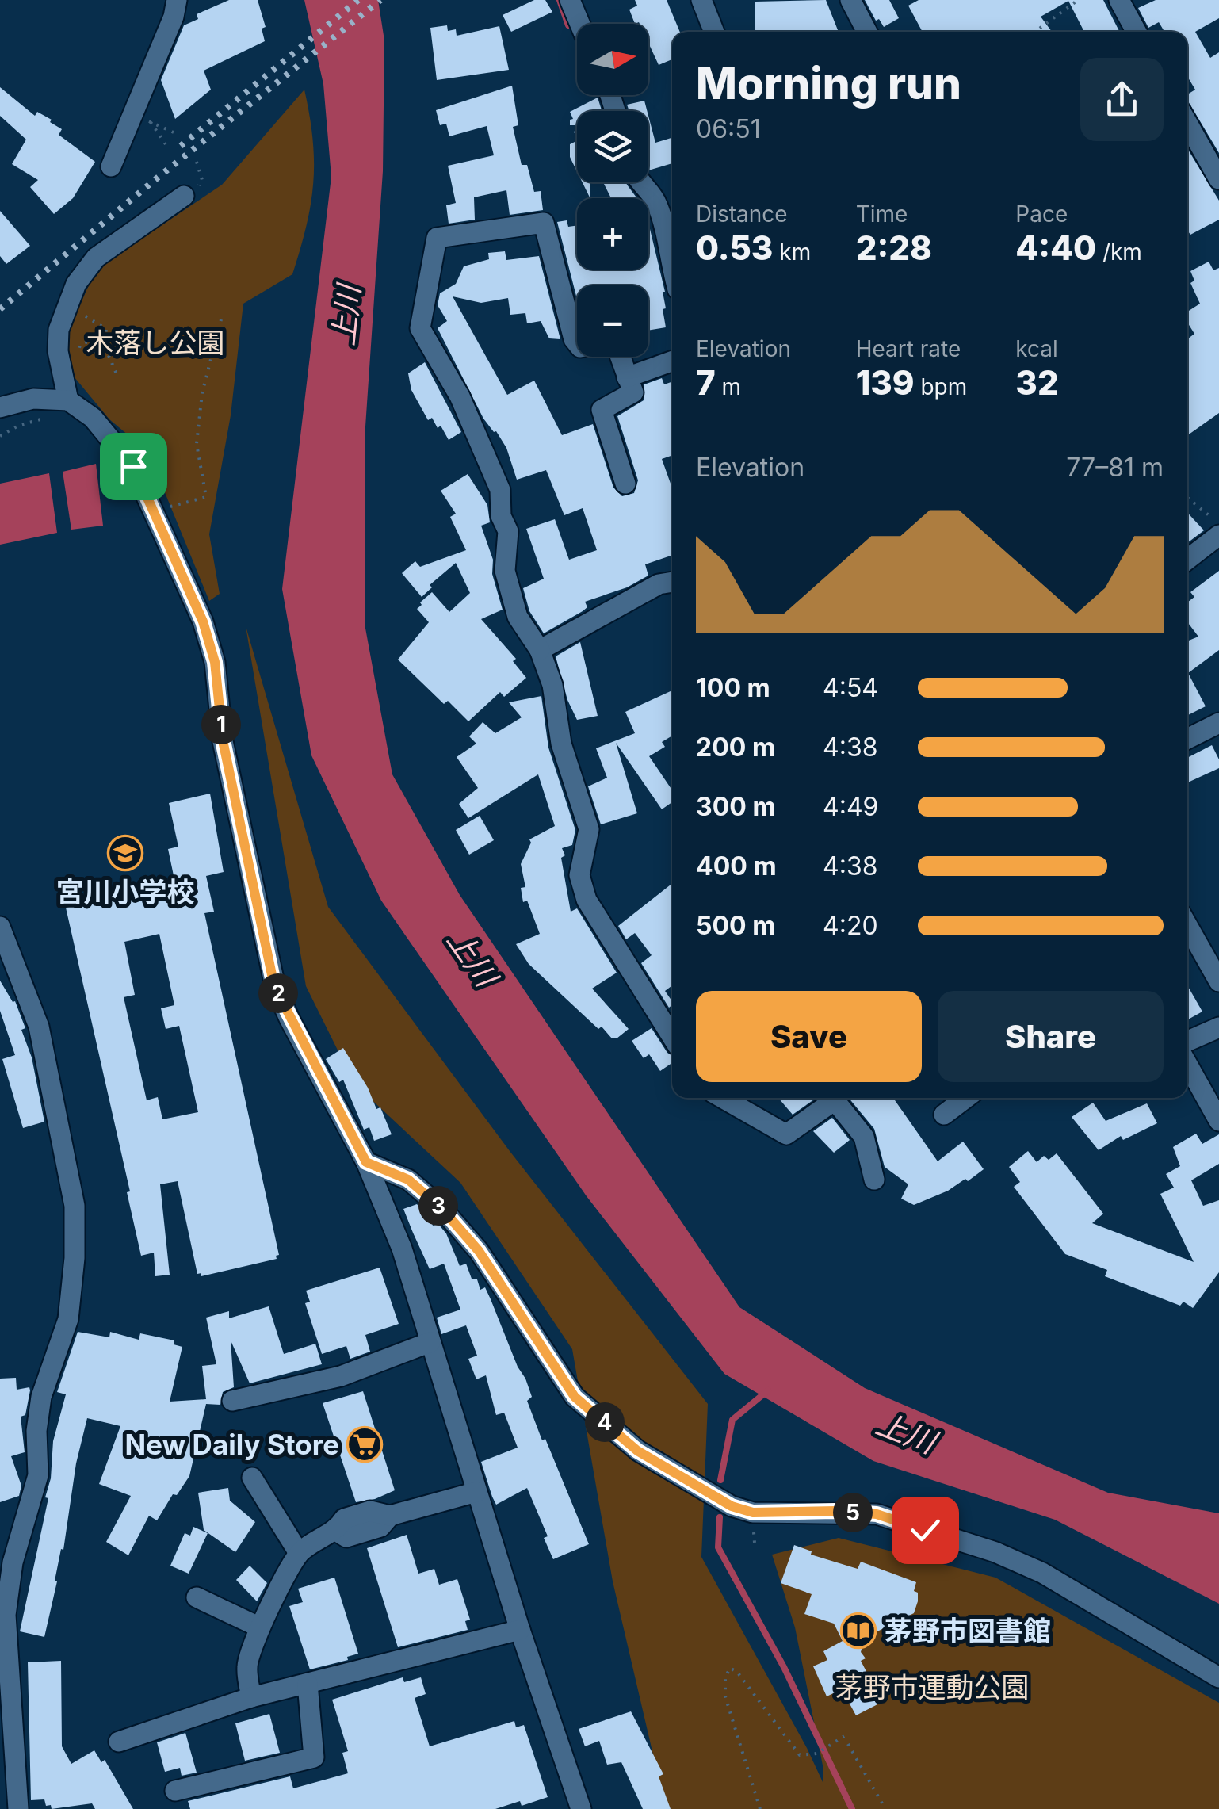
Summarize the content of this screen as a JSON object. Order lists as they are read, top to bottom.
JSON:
{
  "water": ["上川"],
  "parks": ["木落し公園", "茅野市運動公園"],
  "places": {
    "school or university": ["宮川小学校"],
    "supermarket": ["New Daily Store"],
    "library": ["茅野市図書館"]
  },
  "north": "right",
  "page": {
    "map_buttons": ["+", "−"],
    "heading": ["Morning run", "06:51"],
    "stats": [
      ["Distance", "0.53 km"],
      ["Time", "2:28"],
      ["Pace", "4:40 /km"],
      ["Elevation", "7 m"],
      ["Heart rate", "139 bpm"],
      ["kcal", "32"]
    ],
    "chart": ["Elevation", "77–81 m"],
    "list": [
      {
        "name": "100 m",
        "note": "4:54"
      },
      {
        "name": "200 m",
        "note": "4:38"
      },
      {
        "name": "300 m",
        "note": "4:49"
      },
      {
        "name": "400 m",
        "note": "4:38"
      },
      {
        "name": "500 m",
        "note": "4:20"
      }
    ],
    "pins": [
      "1",
      "2",
      "3",
      "4",
      "5"
    ],
    "buttons": ["Save", "Share"]
  }
}
